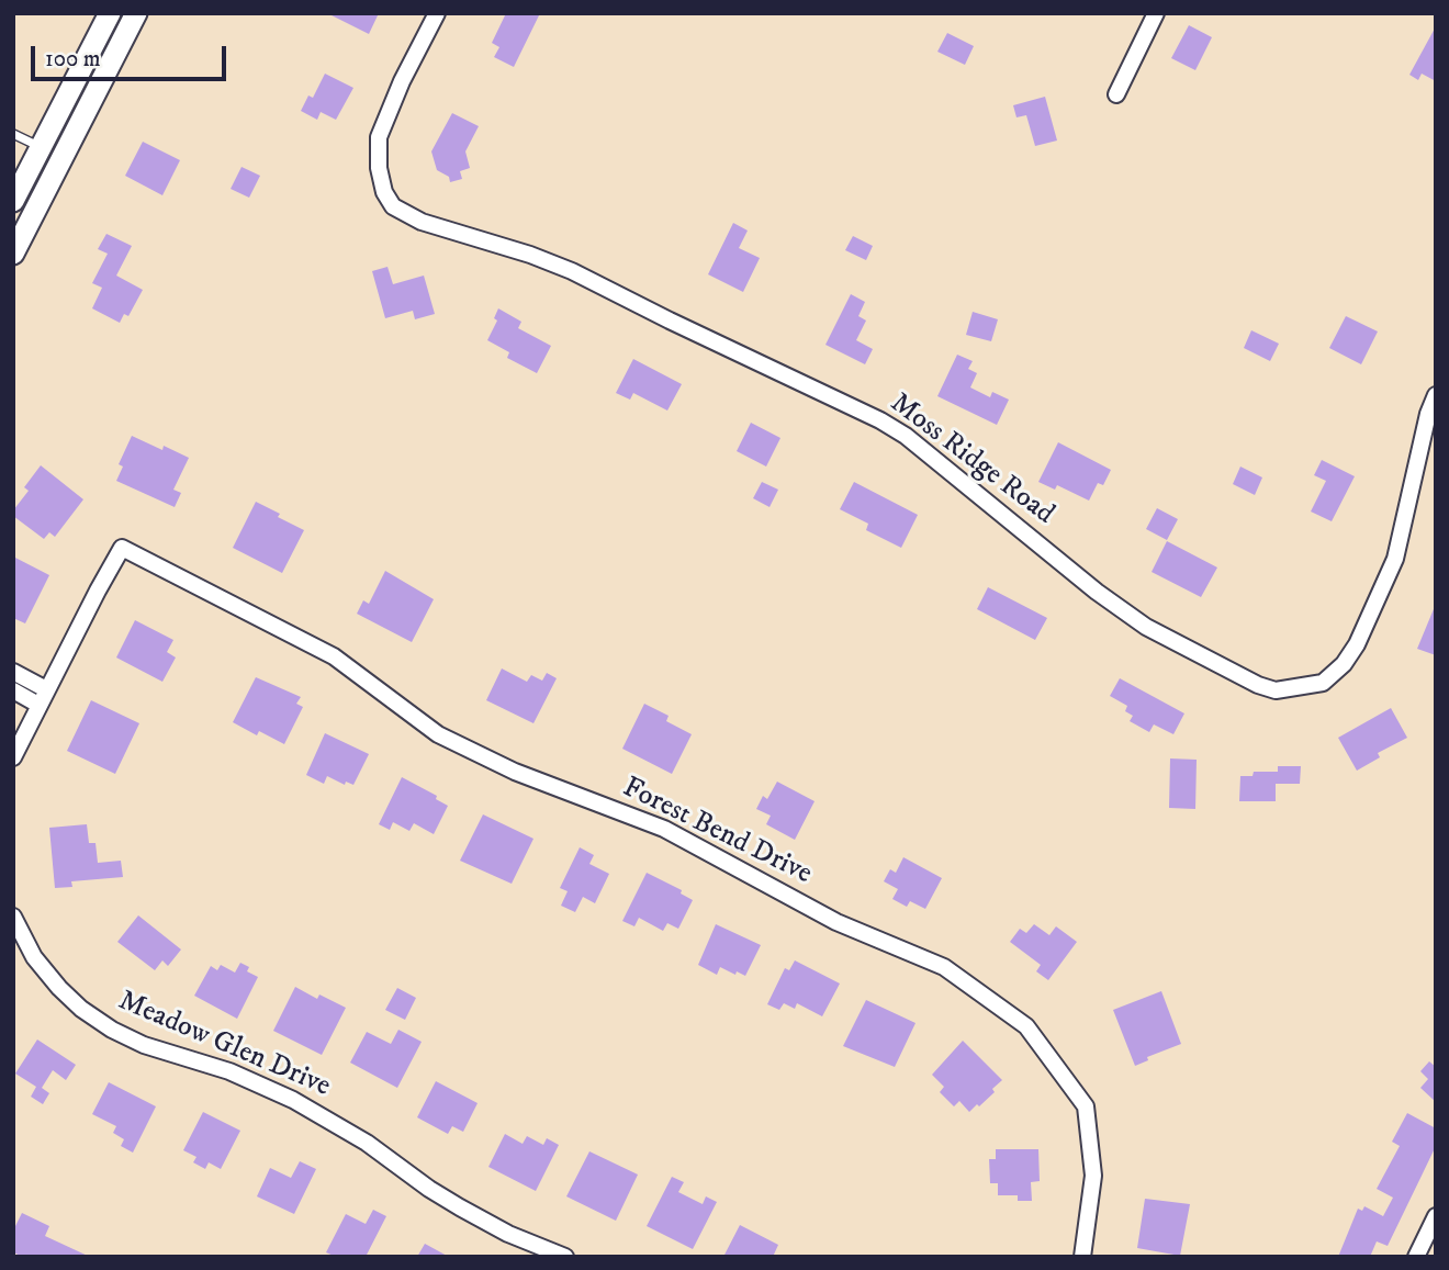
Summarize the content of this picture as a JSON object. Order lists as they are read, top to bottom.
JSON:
{
  "streets": {
    "street": ["Moss Ridge Road", "Forest Bend Drive", "Meadow Glen Drive"]
  },
  "scale_bar": "100 m"
}
